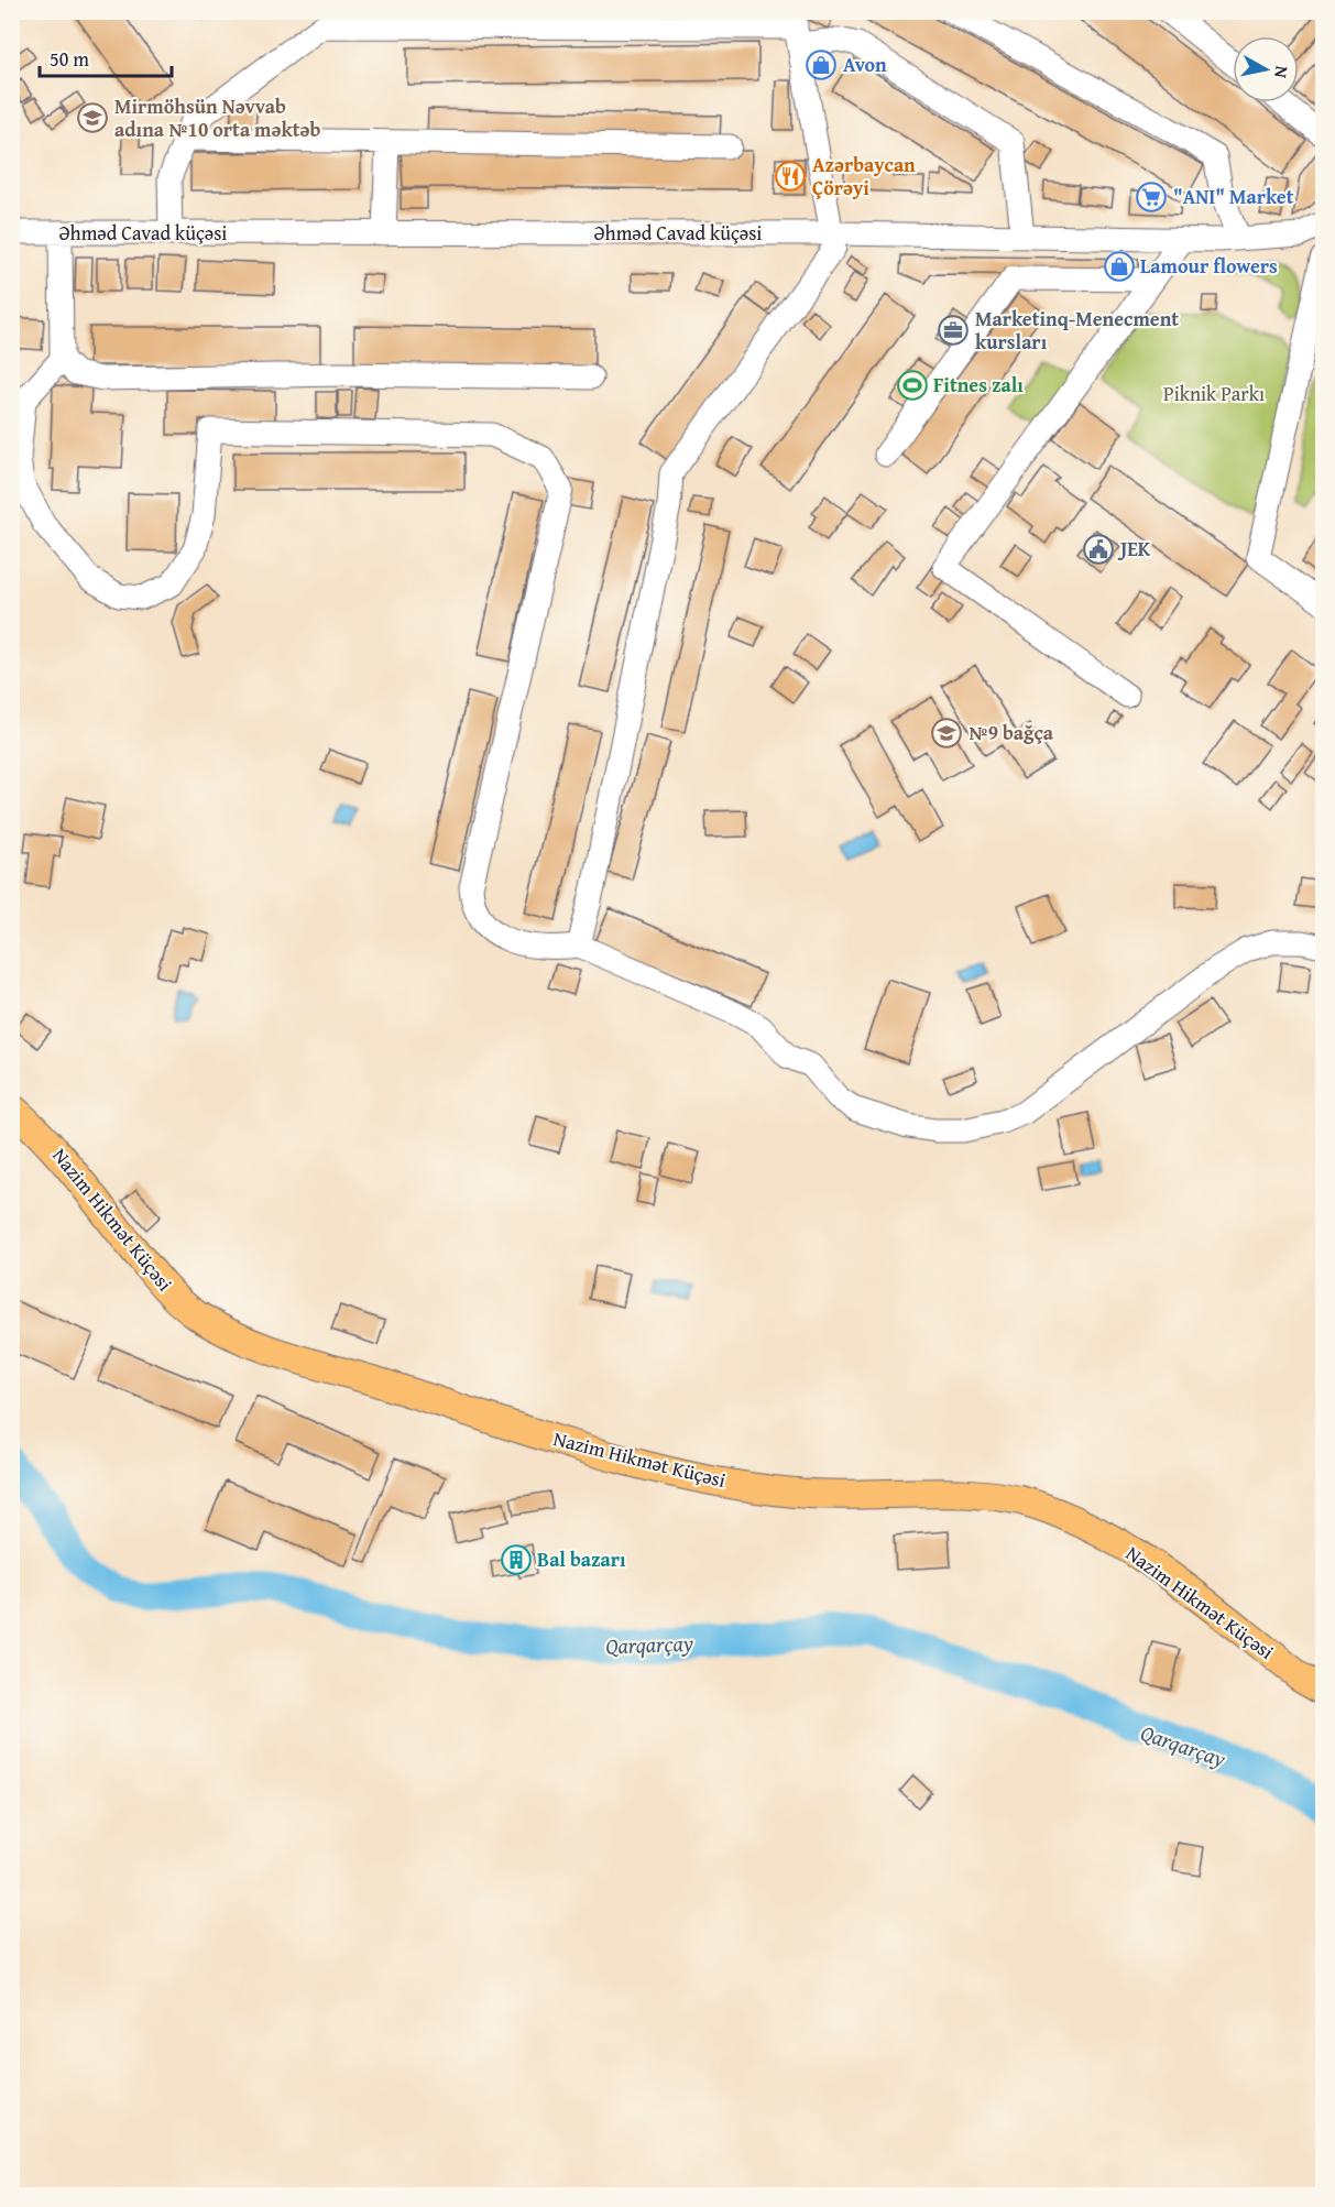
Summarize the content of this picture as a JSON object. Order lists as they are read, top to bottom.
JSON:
{
  "streets": {
    "main road": ["Nazim Hikmət Küçəsi"],
    "street": ["Əhməd Cavad küçəsi"]
  },
  "water": ["Qarqarçay"],
  "parks": ["Piknik Parkı"],
  "places": {
    "shop": ["Avon", "Lamour flowers"],
    "school or university": ["Mirmöhsün Nəvvab adına №10 orta məktəb", "№9 bağça"],
    "restaurant": ["Azərbaycan Çörəyi"],
    "supermarket": ["\"ANI\" Market"],
    "office": ["Marketinq-Menecment kursları"],
    "sports": ["Fitnes zalı"],
    "public building": ["JEK"],
    "building": ["Bal bazarı"]
  },
  "scale_bar": "50 m",
  "north": "right"
}
